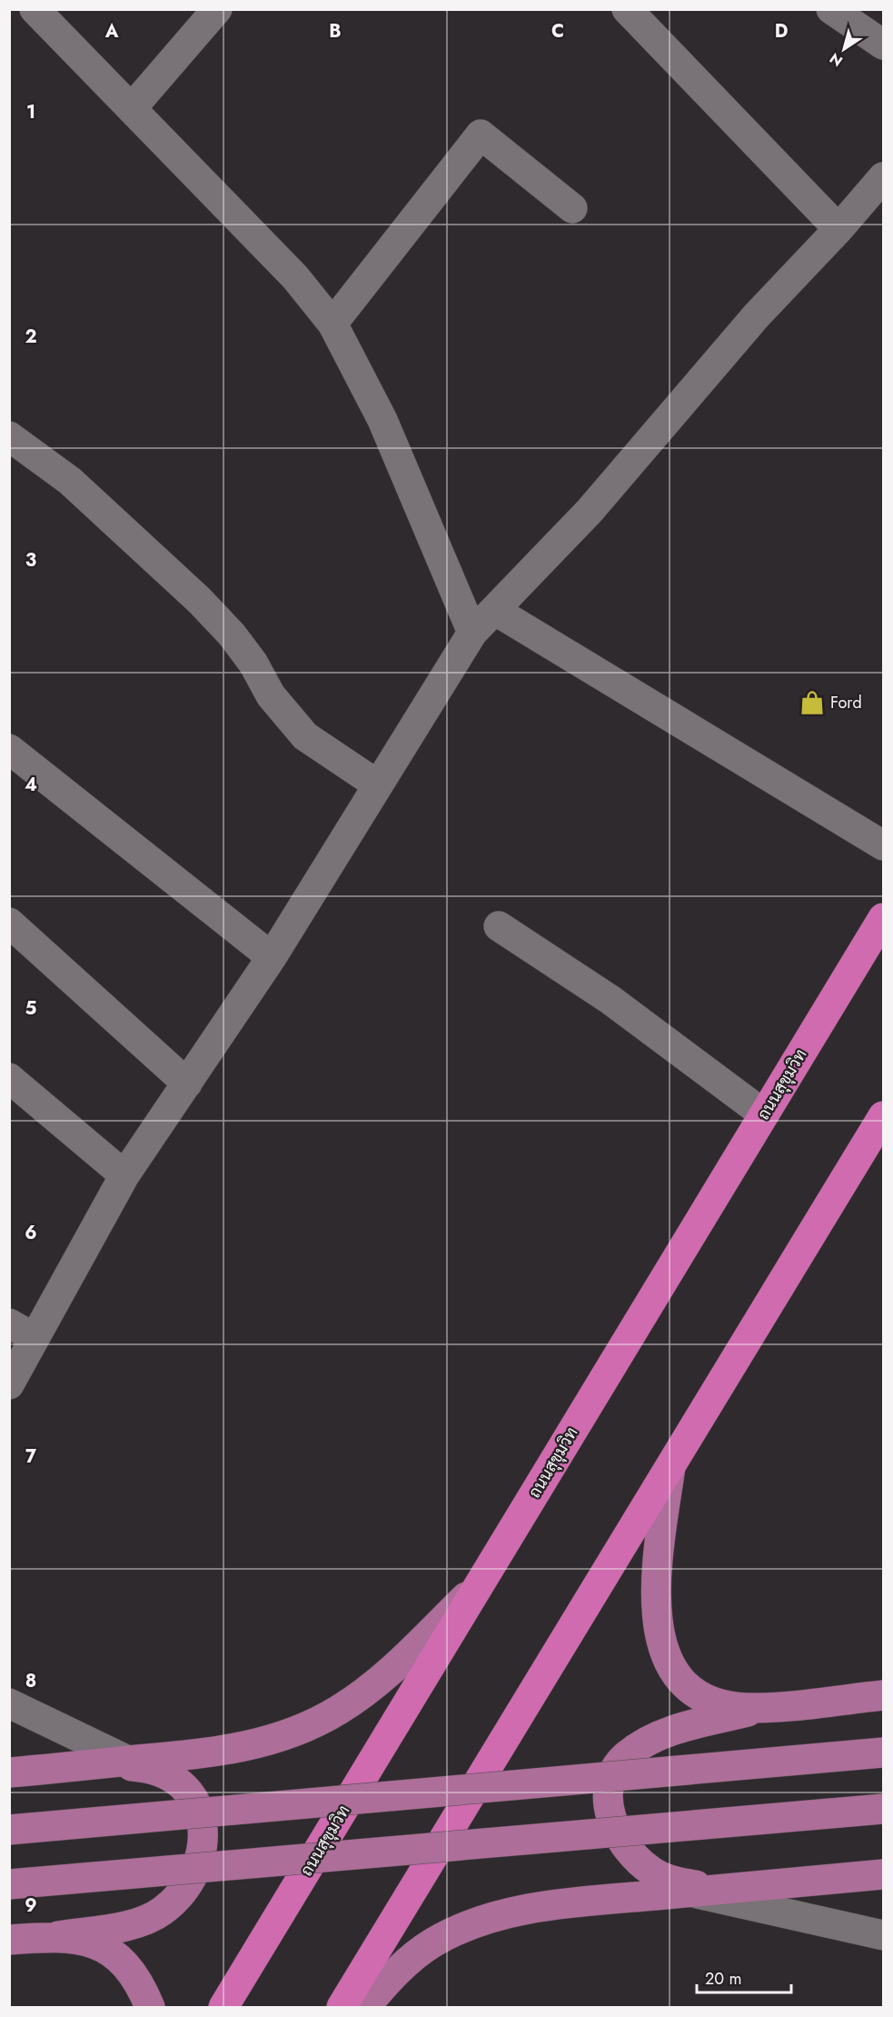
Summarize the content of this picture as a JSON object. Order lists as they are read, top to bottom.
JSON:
{
  "streets": {
    "highway": ["ถนนสุขุมวิท"]
  },
  "places": {
    "shop": ["Ford"]
  },
  "scale_bar": "20 m",
  "north": "bottom left",
  "grid": {
    "columns": [
      "A",
      "B",
      "C",
      "D"
    ],
    "rows": [
      "1",
      "2",
      "3",
      "4",
      "5",
      "6",
      "7",
      "8",
      "9"
    ]
  }
}
